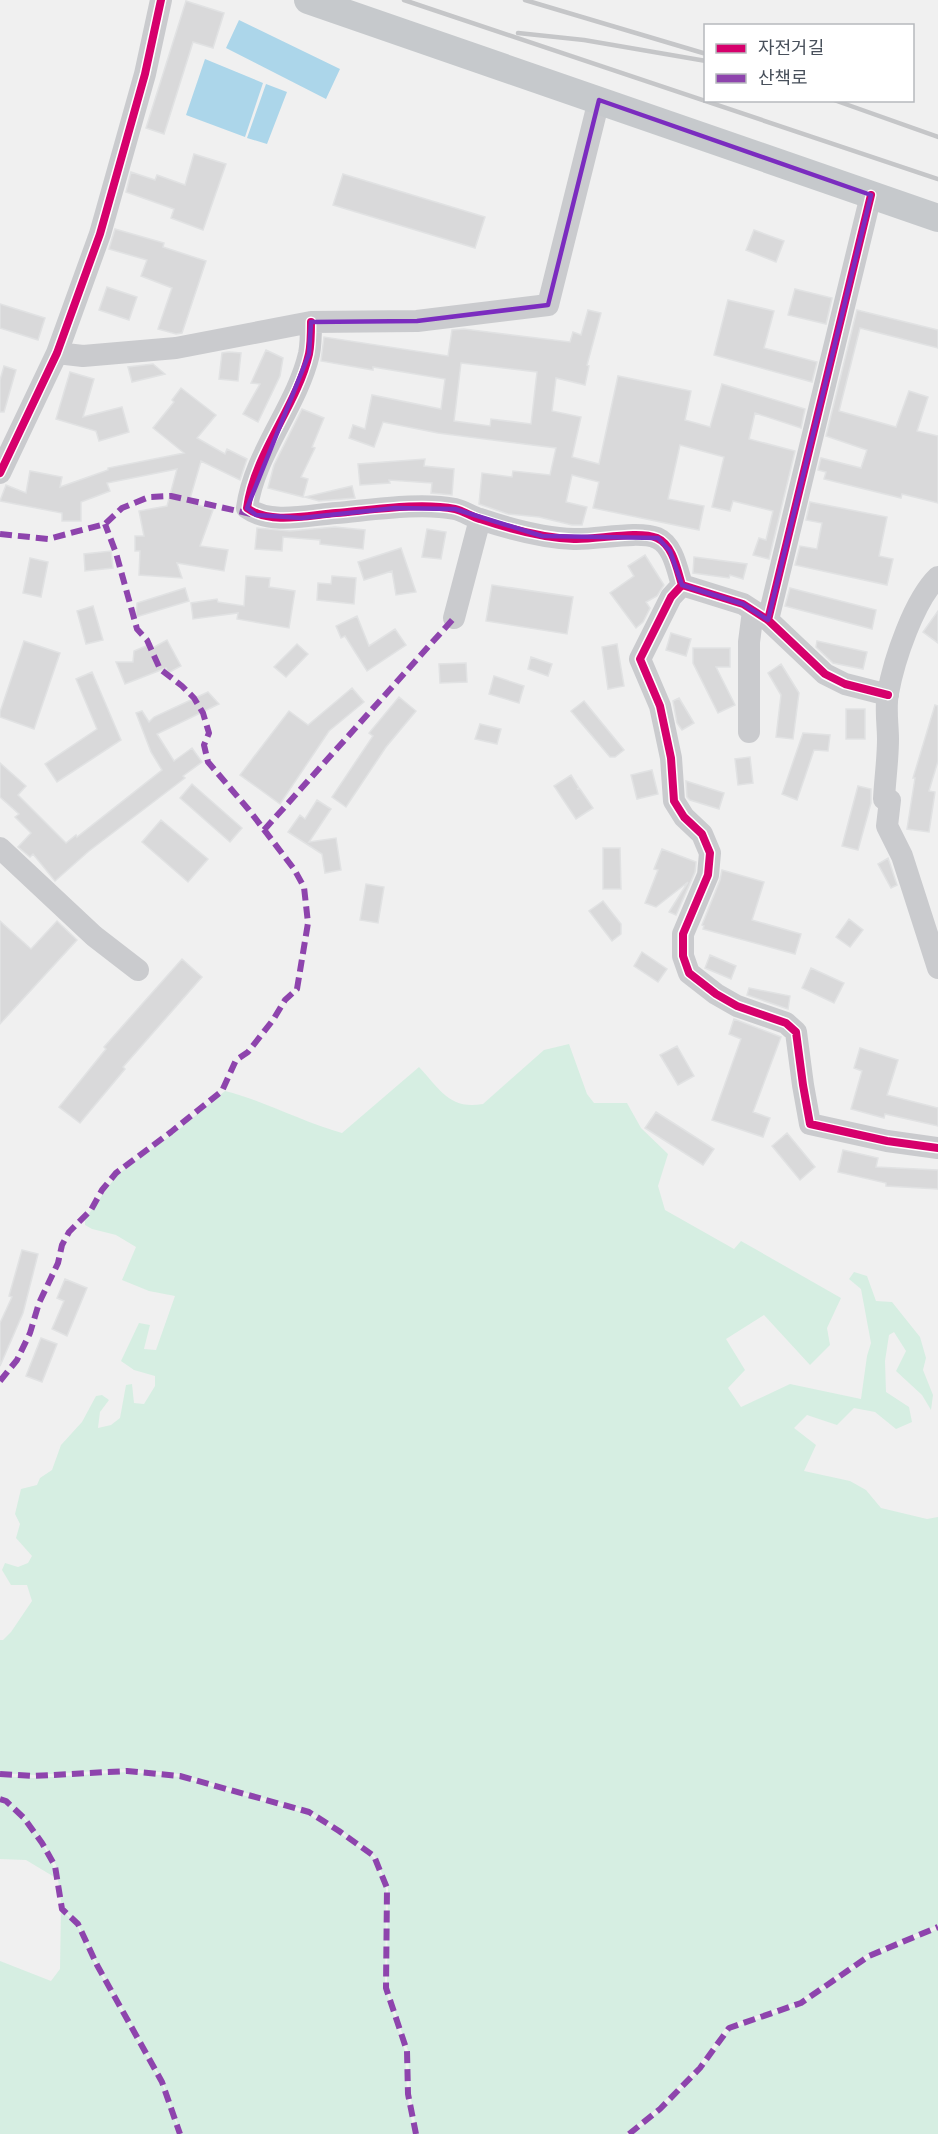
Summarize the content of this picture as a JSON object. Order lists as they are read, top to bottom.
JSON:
{
  "legend": ["자전거길", "산책로"]
}
